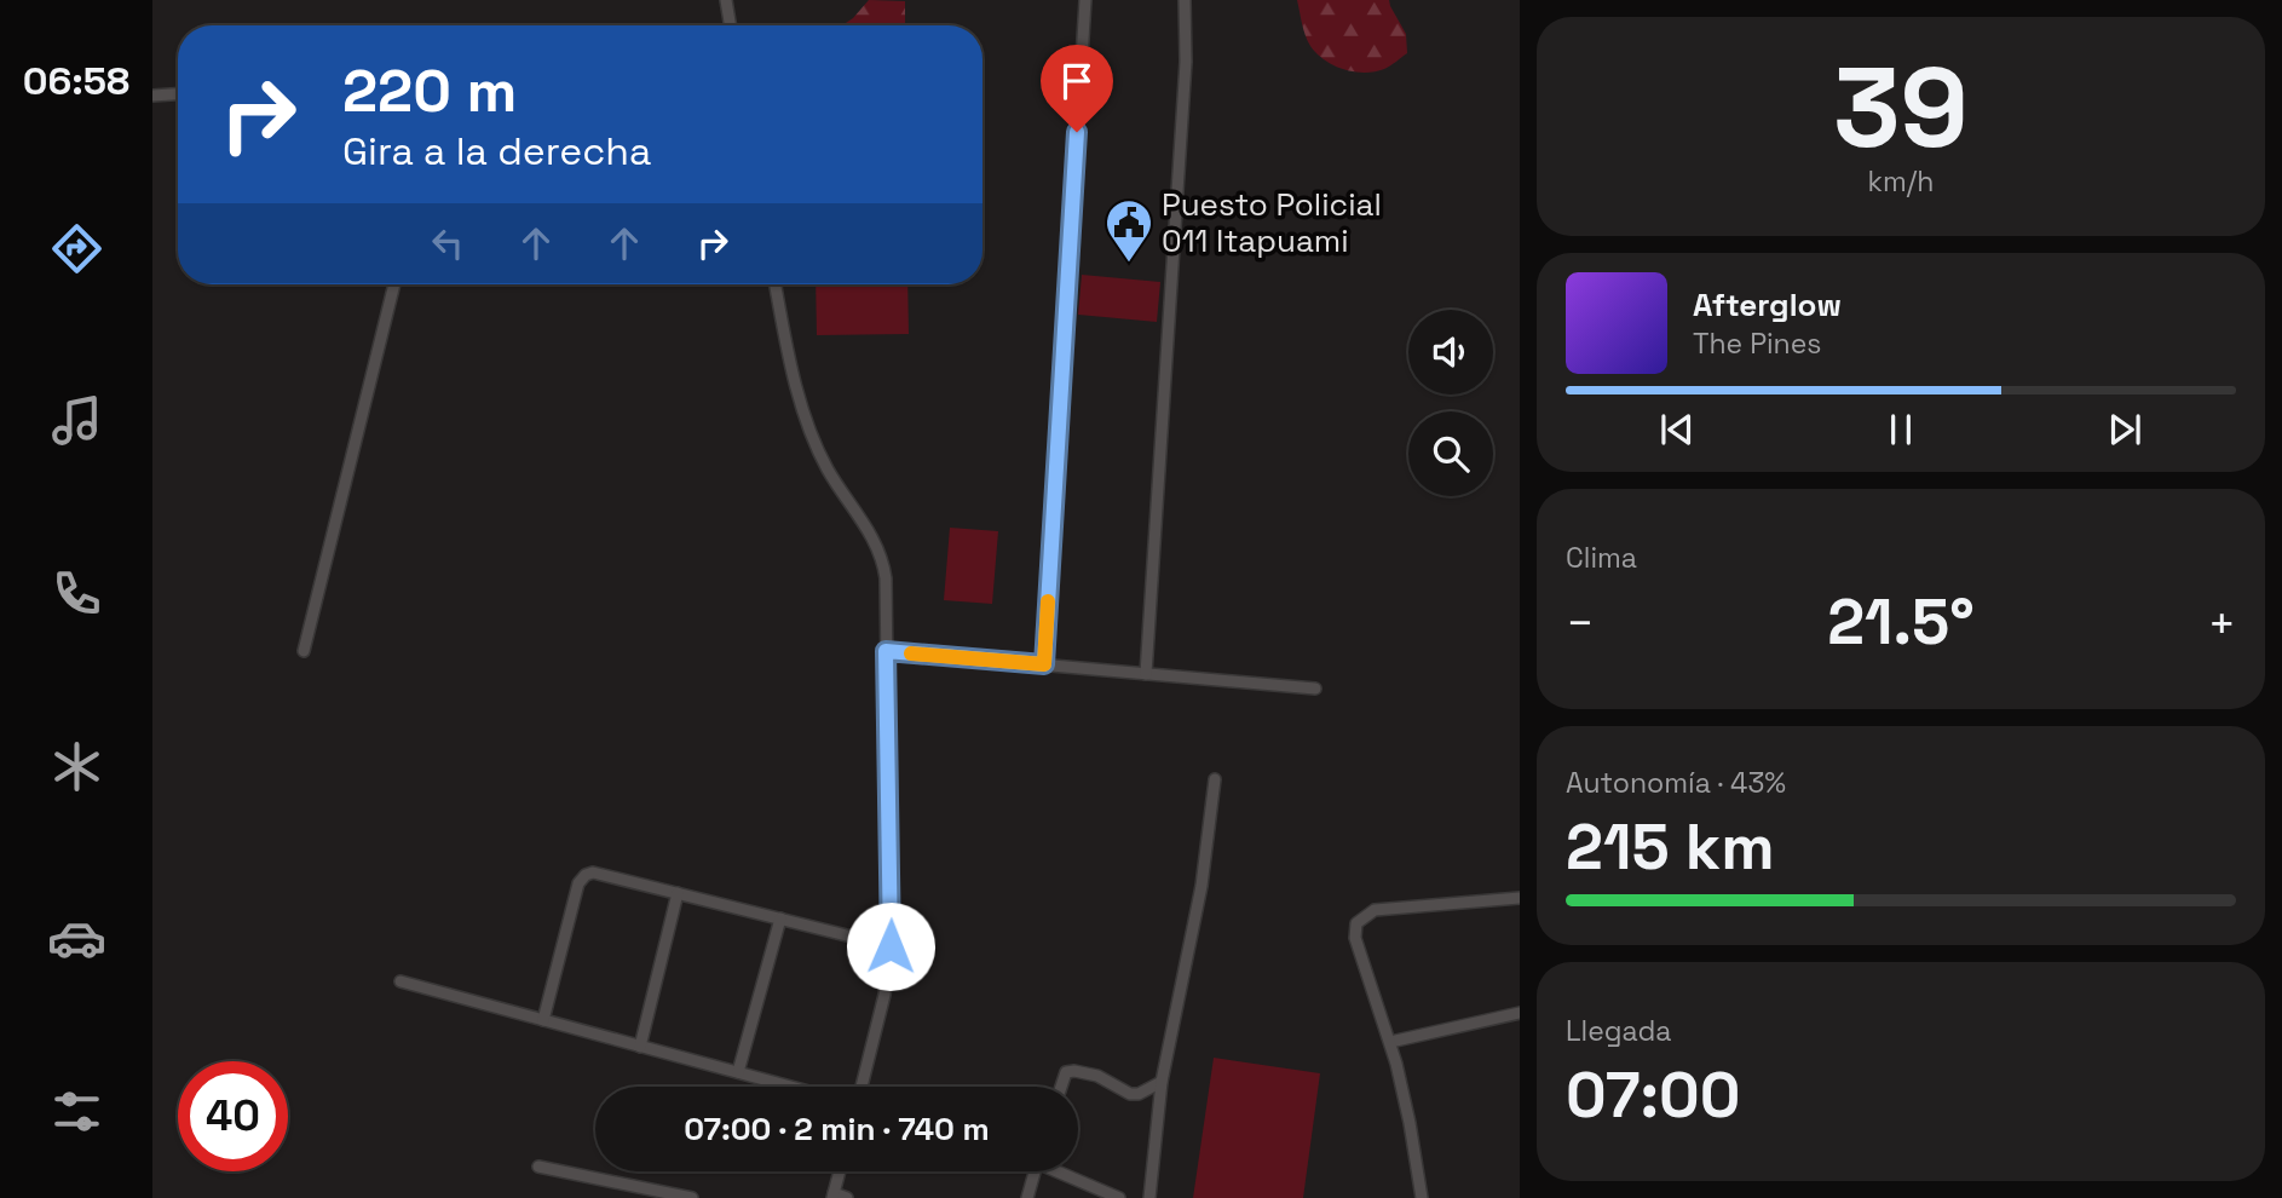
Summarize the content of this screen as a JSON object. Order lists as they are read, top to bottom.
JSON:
{
  "places": {
    "public building": ["Puesto Policial 011 Itapuami"]
  },
  "page": {
    "tabs": "06:58",
    "tile": [
      ["39", "km/h"],
      "Clima",
      ["Autonomía · 43%", "215 km"],
      ["Llegada", "07:00"]
    ],
    "turn": ["220 m", "Gira a la derecha"],
    "song": ["Afterglow", "The Pines"],
    "heat": ["−", "21.5°", "+"],
    "limit": "40",
    "trip": "07:00 · 2 min · 740 m"
  }
}
